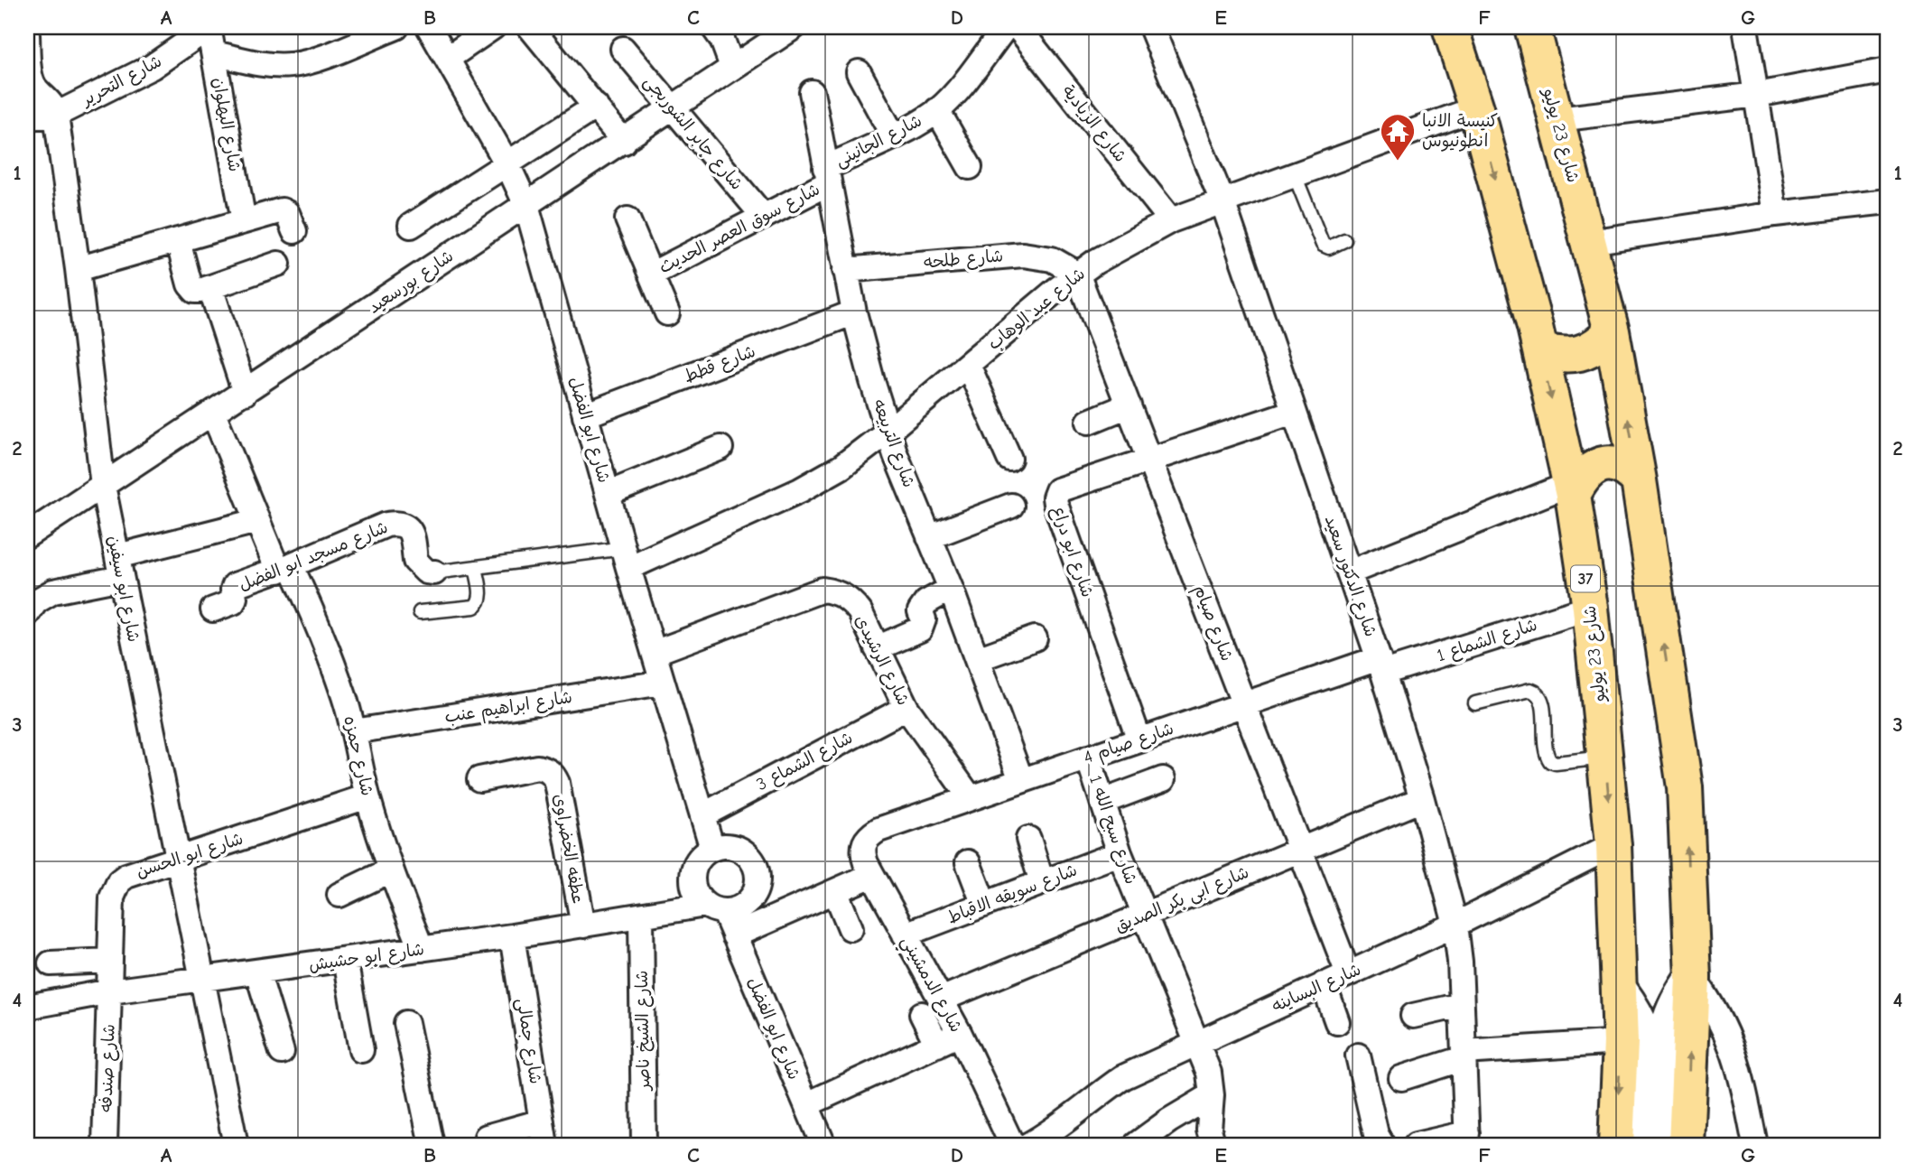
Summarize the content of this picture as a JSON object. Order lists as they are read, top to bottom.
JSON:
{
  "streets": {
    "main road": ["شارع 23 يوليو", "37"],
    "street": [
      "شارع التحرير",
      "شارع الزيادية",
      "شارع البهلوان",
      "شارع جابر الشوربجى",
      "شارع الجانينى",
      "شارع سوق العصر الحديث",
      "شارع طلحه",
      "شارع بورسعيد",
      "شارع عبد الوهاب",
      "شارع قطط",
      "شارع ابو الفضل",
      "شارع التربيعه",
      "شارع ابو دراع",
      "شارع مسجد ابو الفضل",
      "شارع الدكتور سعيد",
      "شارع ابو سيفين",
      "شارع صيام",
      "شارع الشماع 1",
      "شارع الرشيدى",
      "شارع ابراهيم عنب",
      "شارع صيام 4",
      "شارع حمزه",
      "شارع الشماع 3",
      "شارع سبح الله 1",
      "عطفه الخضراوى",
      "شارع ابو الحسن",
      "شارع سويقه الاقباط",
      "شارع ابى بكر الصديق",
      "شارع ابو حشيش",
      "شارع الدمشيني",
      "شارع البساينه",
      "شارع الشيخ ناصر",
      "شارع جمالى",
      "شارع صندفه"
    ]
  },
  "crossings": [
    ["شارع التحرير", "شارع البهلوان"],
    ["شارع التحرير", "شارع ابو سيفين"],
    ["شارع الزيادية", "شارع عبد الوهاب"],
    ["شارع جابر الشوربجى", "شارع سوق العصر الحديث"],
    ["شارع جابر الشوربجى", "شارع بورسعيد"],
    ["شارع 23 يوليو", "شارع عبد الوهاب"],
    ["شارع 23 يوليو", "شارع الشماع 1"],
    ["شارع 23 يوليو", "شارع البساينه"],
    ["شارع الجانينى", "شارع سوق العصر الحديث"],
    ["شارع الجانينى", "شارع التربيعه"],
    ["شارع سوق العصر الحديث", "شارع التربيعه"],
    ["شارع طلحه", "شارع عبد الوهاب"],
    ["شارع طلحه", "شارع التربيعه"],
    ["شارع طلحه", "شارع صيام"],
    ["شارع بورسعيد", "شارع ابو الفضل"],
    ["شارع بورسعيد", "شارع ابو سيفين"],
    ["شارع بورسعيد", "شارع حمزه"],
    ["شارع عبد الوهاب", "شارع ابو الفضل"],
    ["شارع عبد الوهاب", "شارع التربيعه"],
    ["شارع عبد الوهاب", "شارع مسجد ابو الفضل"],
    ["شارع عبد الوهاب", "شارع الدكتور سعيد"],
    ["شارع عبد الوهاب", "شارع صيام"],
    ["شارع قطط", "شارع ابو الفضل"],
    ["شارع قطط", "شارع التربيعه"],
    ["شارع ابو الفضل", "شارع مسجد ابو الفضل"],
    ["شارع ابو الفضل", "شارع الرشيدى"],
    ["شارع ابو الفضل", "شارع ابراهيم عنب"],
    ["شارع ابو الفضل", "شارع الشماع 3"],
    ["شارع ابو الفضل", "شارع ابو حشيش"],
    ["شارع التربيعه", "شارع صيام 4"],
    ["شارع ابو دراع", "شارع الدكتور سعيد"],
    ["شارع ابو دراع", "شارع صيام"],
    ["شارع ابو دراع", "شارع صيام 4"],
    ["شارع مسجد ابو الفضل", "شارع حمزه"],
    ["شارع الدكتور سعيد", "شارع الشماع 1"],
    ["شارع الدكتور سعيد", "شارع صيام 4"],
    ["شارع الدكتور سعيد", "شارع ابى بكر الصديق"],
    ["شارع الدكتور سعيد", "شارع البساينه"],
    ["شارع ابو سيفين", "شارع ابو الحسن"],
    ["شارع ابو سيفين", "شارع ابو حشيش"],
    ["شارع صيام", "شارع صيام 4"],
    ["شارع صيام", "شارع ابى بكر الصديق"],
    ["شارع صيام", "شارع البساينه"],
    ["شارع الشماع 1", "شارع صيام 4"],
    ["شارع الرشيدى", "شارع صيام 4"],
    ["شارع الرشيدى", "شارع الشماع 3"],
    ["شارع ابراهيم عنب", "شارع حمزه"],
    ["شارع صيام 4", "شارع سبح الله 1"],
    ["شارع صيام 4", "شارع الدمشيني"],
    ["شارع حمزه", "شارع ابو الحسن"],
    ["شارع حمزه", "شارع ابو حشيش"],
    ["شارع سبح الله 1", "شارع سويقه الاقباط"],
    ["شارع سبح الله 1", "شارع ابى بكر الصديق"],
    ["شارع سبح الله 1", "شارع البساينه"],
    ["عطفه الخضراوى", "شارع ابو حشيش"],
    ["شارع ابو الحسن", "شارع ابو حشيش"],
    ["شارع ابو الحسن", "شارع صندفه"],
    ["شارع سويقه الاقباط", "شارع الدمشيني"],
    ["شارع ابى بكر الصديق", "شارع الدمشيني"],
    ["شارع ابو حشيش", "شارع الشيخ ناصر"],
    ["شارع ابو حشيش", "شارع جمالى"],
    ["شارع ابو حشيش", "شارع صندفه"]
  ],
  "places": {
    "temple": ["كنيسة الانبا انطونيوس"]
  },
  "grid": {
    "columns": [
      "A",
      "B",
      "C",
      "D",
      "E",
      "F",
      "G"
    ],
    "rows": [
      "1",
      "2",
      "3",
      "4"
    ]
  }
}
